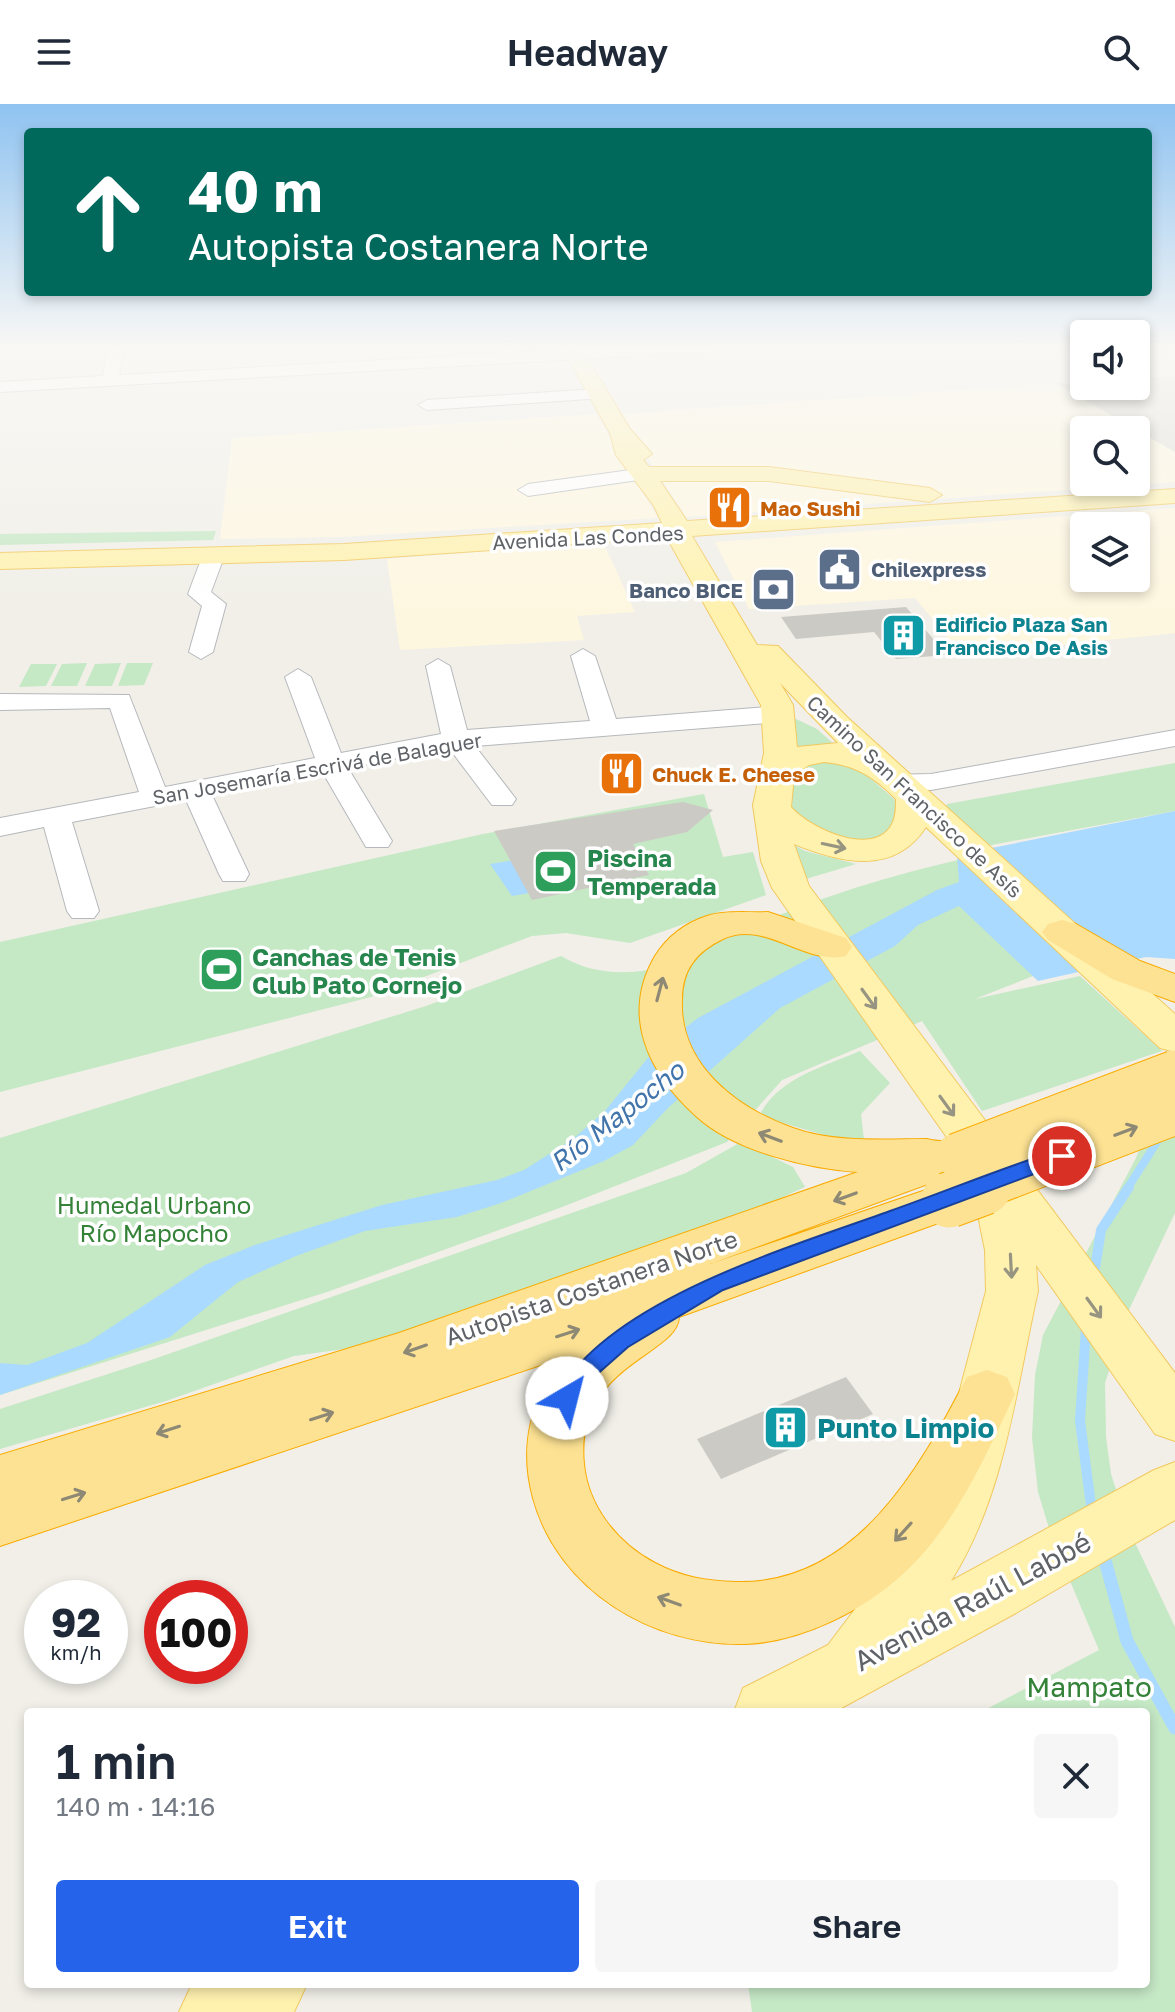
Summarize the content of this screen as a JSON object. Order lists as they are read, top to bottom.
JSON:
{
  "streets": {
    "highway": ["Autopista Costanera Norte"],
    "main road": ["Avenida Las Condes", "Camino San Francisco de Asís", "Avenida Raúl Labbé"],
    "street": ["San Josemaría Escrivá de Balaguer"]
  },
  "crossings": [
    ["Avenida Las Condes", "Camino San Francisco de Asís"],
    ["San Josemaría Escrivá de Balaguer", "Camino San Francisco de Asís"],
    ["Camino San Francisco de Asís", "Autopista Costanera Norte"]
  ],
  "water": ["Río Mapocho"],
  "parks": ["Humedal Urbano Río Mapocho", "Mampato"],
  "places": {
    "restaurant": ["Mao Sushi", "Chuck E. Cheese"],
    "public building": ["Chilexpress"],
    "bank": ["Banco BICE"],
    "building": ["Edificio Plaza San Francisco De Asis", "Punto Limpio"],
    "sports": ["Piscina Temperada", "Canchas de Tenis Club Pato Cornejo"]
  },
  "page": {
    "header": "Headway",
    "turn": ["40 m", "Autopista Costanera Norte"],
    "speed": "92 km/h",
    "limit": "100",
    "heading": ["1 min", "140 m · 14:16"],
    "buttons": ["Exit", "Share"]
  }
}
